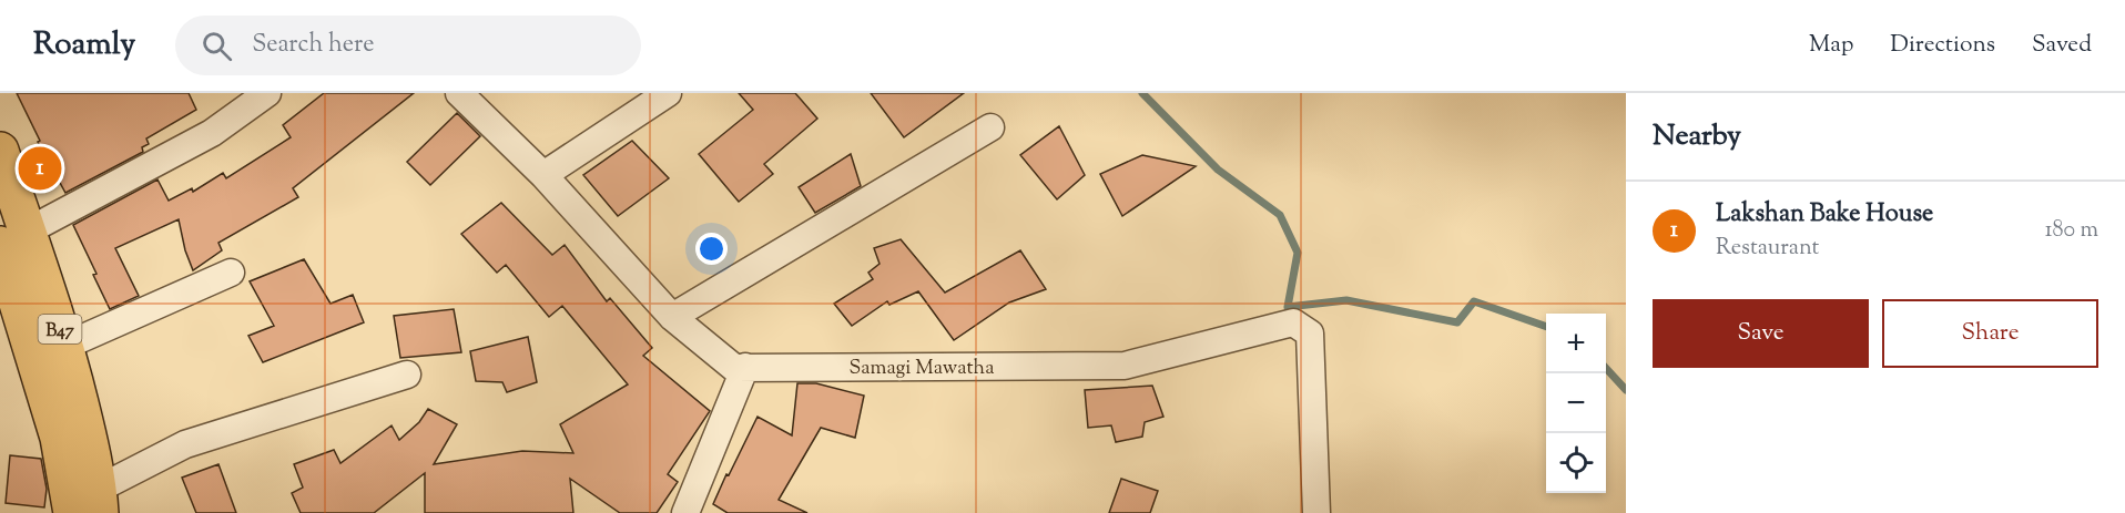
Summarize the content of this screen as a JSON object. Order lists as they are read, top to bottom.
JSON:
{
  "streets": {
    "main road": ["B47"],
    "street": ["Samagi Mawatha"]
  },
  "page": {
    "header": "Roamly",
    "search": "Search here",
    "nav": ["Map", "Directions", "Saved"],
    "heading": "Nearby",
    "pins": "1",
    "list": [
      {
        "mark": "1",
        "name": "Lakshan Bake House",
        "note": "Restaurant",
        "value": "180 m"
      }
    ],
    "buttons": ["Save", "Share"],
    "map_buttons": ["+", "−"]
  }
}
